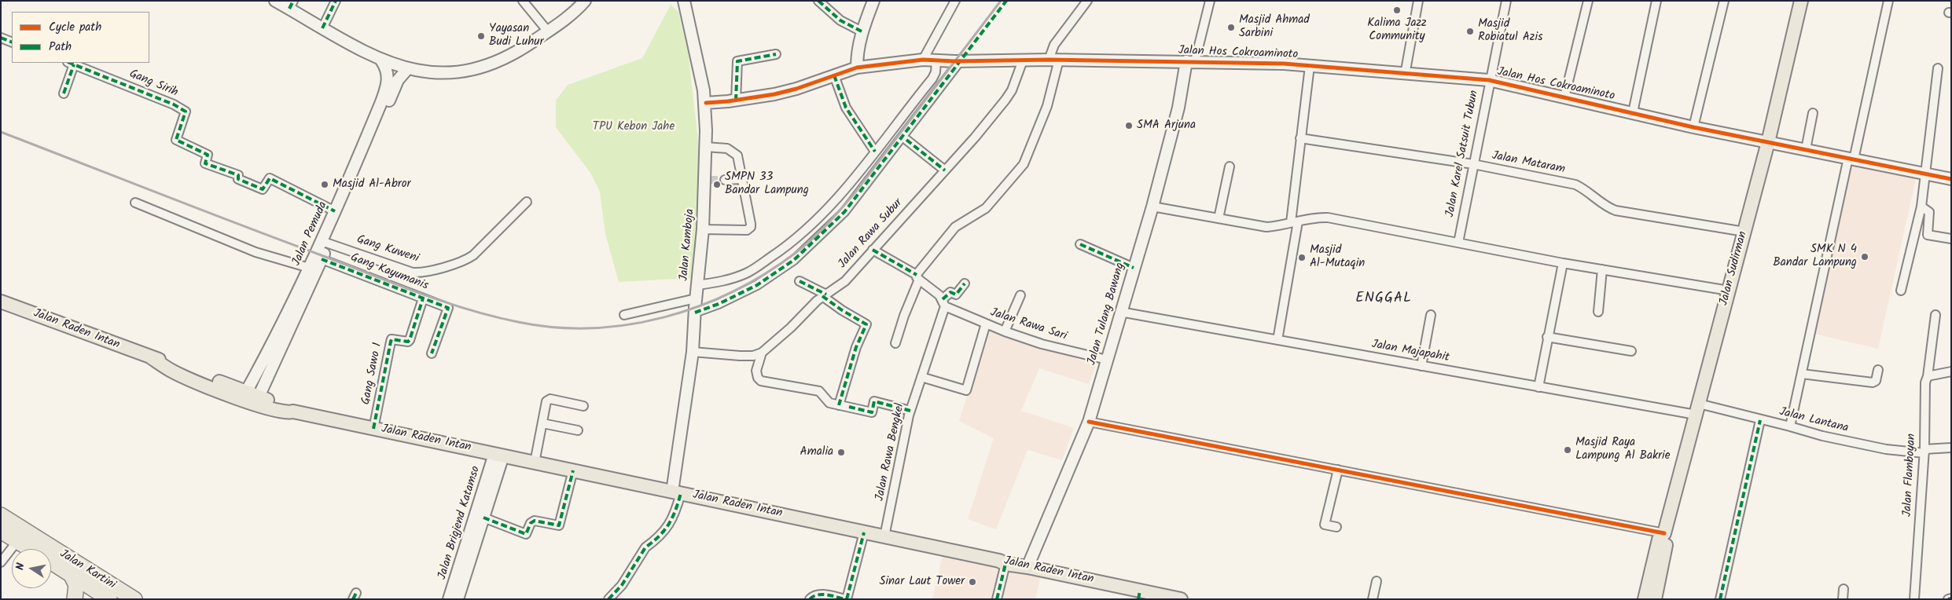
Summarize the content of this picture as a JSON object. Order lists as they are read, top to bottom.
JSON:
{
  "streets": {
    "highway": ["Jalan Kartini"],
    "main road": ["Jalan Sudirman", "Jalan Raden Intan"],
    "street": [
      "Jalan Hos Cokroaminoto",
      "Gang Sirih",
      "Jalan Karel Satsuit Tubun",
      "Jalan Mataram",
      "Jalan Pemuda",
      "Jalan Rawa Subur",
      "Jalan Kamboja",
      "Gang Kuweni",
      "Gang Kayumanis",
      "Jalan Tulang Bawang",
      "Jalan Rawa Sari",
      "Jalan Majapahit",
      "Gang Sawo 1",
      "Jalan Lantana",
      "Jalan Rawa Bengkel",
      "Jalan Flamboyan",
      "Jalan Brigjend Katamso"
    ]
  },
  "crossings": [
    ["Jalan Hos Cokroaminoto", "Jalan Karel Satsuit Tubun"],
    ["Jalan Hos Cokroaminoto", "Jalan Rawa Subur"],
    ["Jalan Hos Cokroaminoto", "Jalan Kamboja"],
    ["Jalan Hos Cokroaminoto", "Jalan Sudirman"],
    ["Jalan Hos Cokroaminoto", "Jalan Tulang Bawang"],
    ["Gang Sirih", "Jalan Pemuda"],
    ["Jalan Karel Satsuit Tubun", "Jalan Mataram"],
    ["Jalan Mataram", "Jalan Sudirman"],
    ["Jalan Pemuda", "Gang Kuweni"],
    ["Jalan Pemuda", "Gang Kayumanis"],
    ["Jalan Pemuda", "Jalan Raden Intan"],
    ["Jalan Kamboja", "Jalan Raden Intan"],
    ["Jalan Sudirman", "Jalan Majapahit"],
    ["Jalan Sudirman", "Jalan Lantana"],
    ["Gang Kayumanis", "Gang Sawo 1"],
    ["Jalan Tulang Bawang", "Jalan Rawa Sari"],
    ["Jalan Tulang Bawang", "Jalan Raden Intan"],
    ["Jalan Tulang Bawang", "Jalan Majapahit"],
    ["Jalan Rawa Sari", "Jalan Rawa Bengkel"],
    ["Jalan Raden Intan", "Gang Sawo 1"],
    ["Jalan Raden Intan", "Jalan Rawa Bengkel"],
    ["Jalan Raden Intan", "Jalan Brigjend Katamso"],
    ["Jalan Majapahit", "Jalan Lantana"],
    ["Jalan Lantana", "Jalan Flamboyan"]
  ],
  "districts": ["ENGGAL"],
  "parks": ["TPU Kebon Jahe"],
  "places": [
    "Kalima Jazz Community",
    "Masjid Ahmad Sarbini",
    "Masjid Robiatul Azis",
    "Yayasan Budi Luhur",
    "SMA Arjuna",
    "Masjid Al-Abror",
    "SMPN 33 Bandar Lampung",
    "SMK N 4 Bandar Lampung",
    "Masjid Al-Mutaqin",
    "Masjid Raya Lampung Al Bakrie",
    "Amalia",
    "Sinar Laut Tower"
  ],
  "legend": ["Cycle path", "Path"],
  "north": "left"
}
